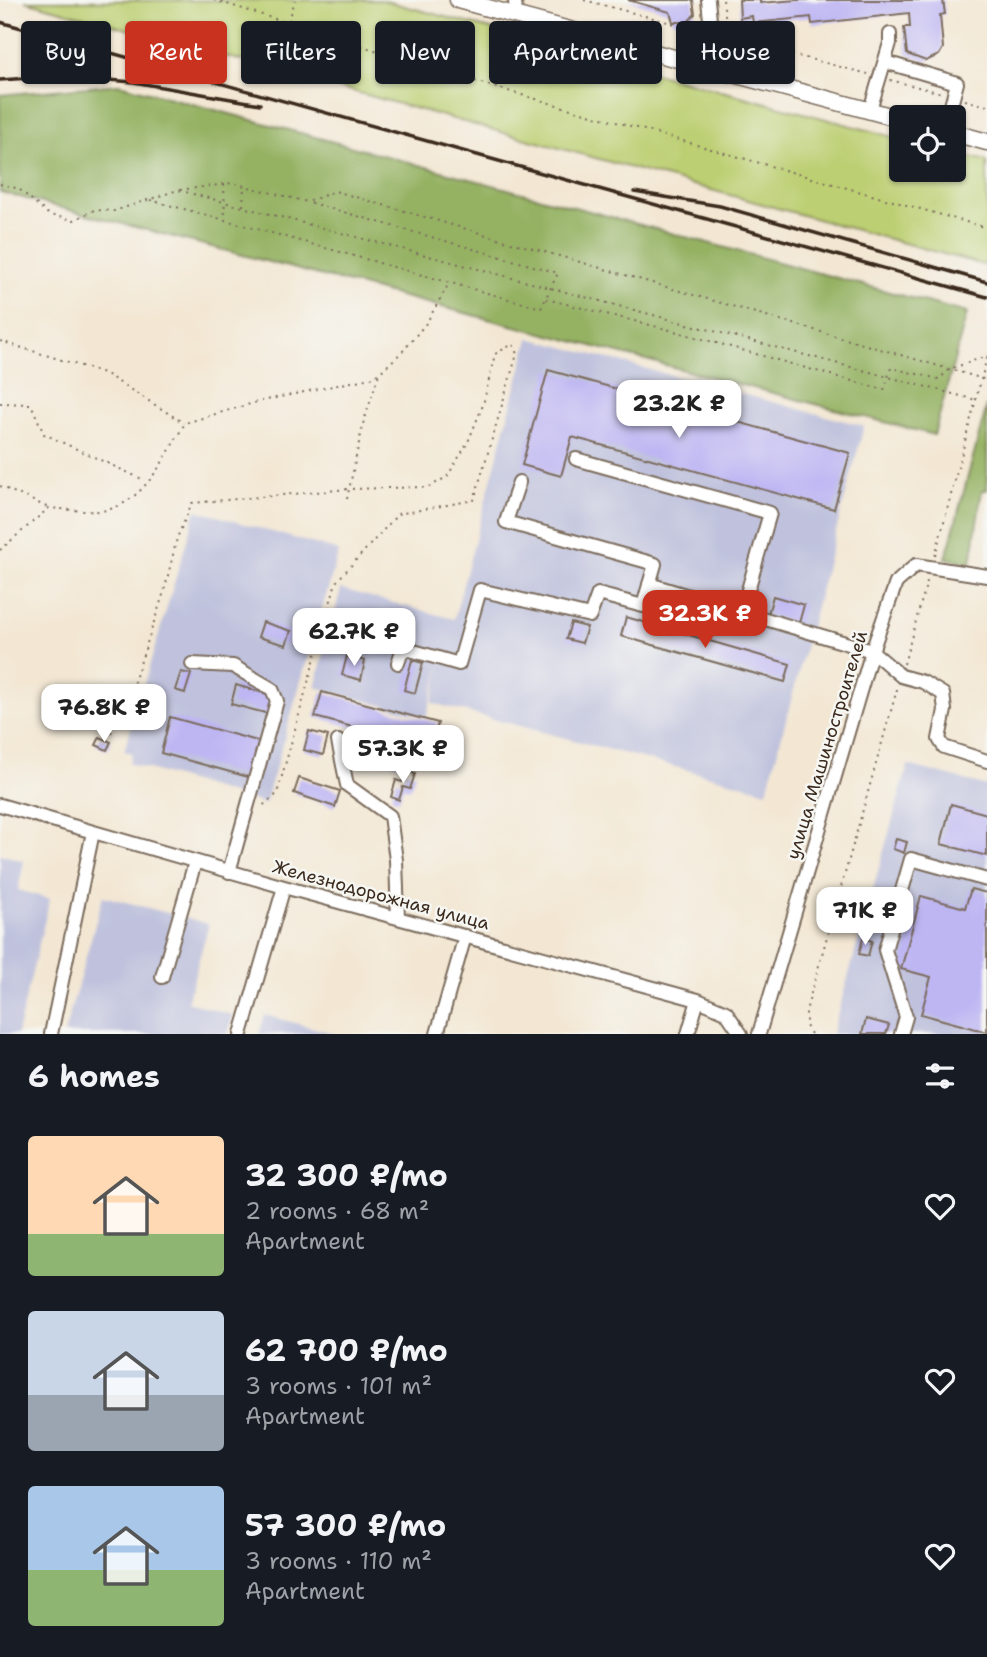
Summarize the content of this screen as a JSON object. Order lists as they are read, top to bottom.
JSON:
{
  "streets": {
    "street": ["улица Машиностроителей", "Железнодорожная улица"]
  },
  "page": {
    "chip": [
      "Buy",
      "Rent",
      "Filters",
      "New",
      "Apartment",
      "House"
    ],
    "price": [
      "23.2K ₽",
      "32.3K ₽",
      "62.7K ₽",
      "76.8K ₽",
      "57.3K ₽",
      "71K ₽"
    ],
    "heading": "6 homes",
    "list": [
      {
        "name": "32 300 ₽/mo",
        "note": "2 rooms · 68 m² · Apartment"
      },
      {
        "name": "62 700 ₽/mo",
        "note": "3 rooms · 101 m² · Apartment"
      },
      {
        "name": "57 300 ₽/mo",
        "note": "3 rooms · 110 m² · Apartment"
      }
    ]
  }
}
